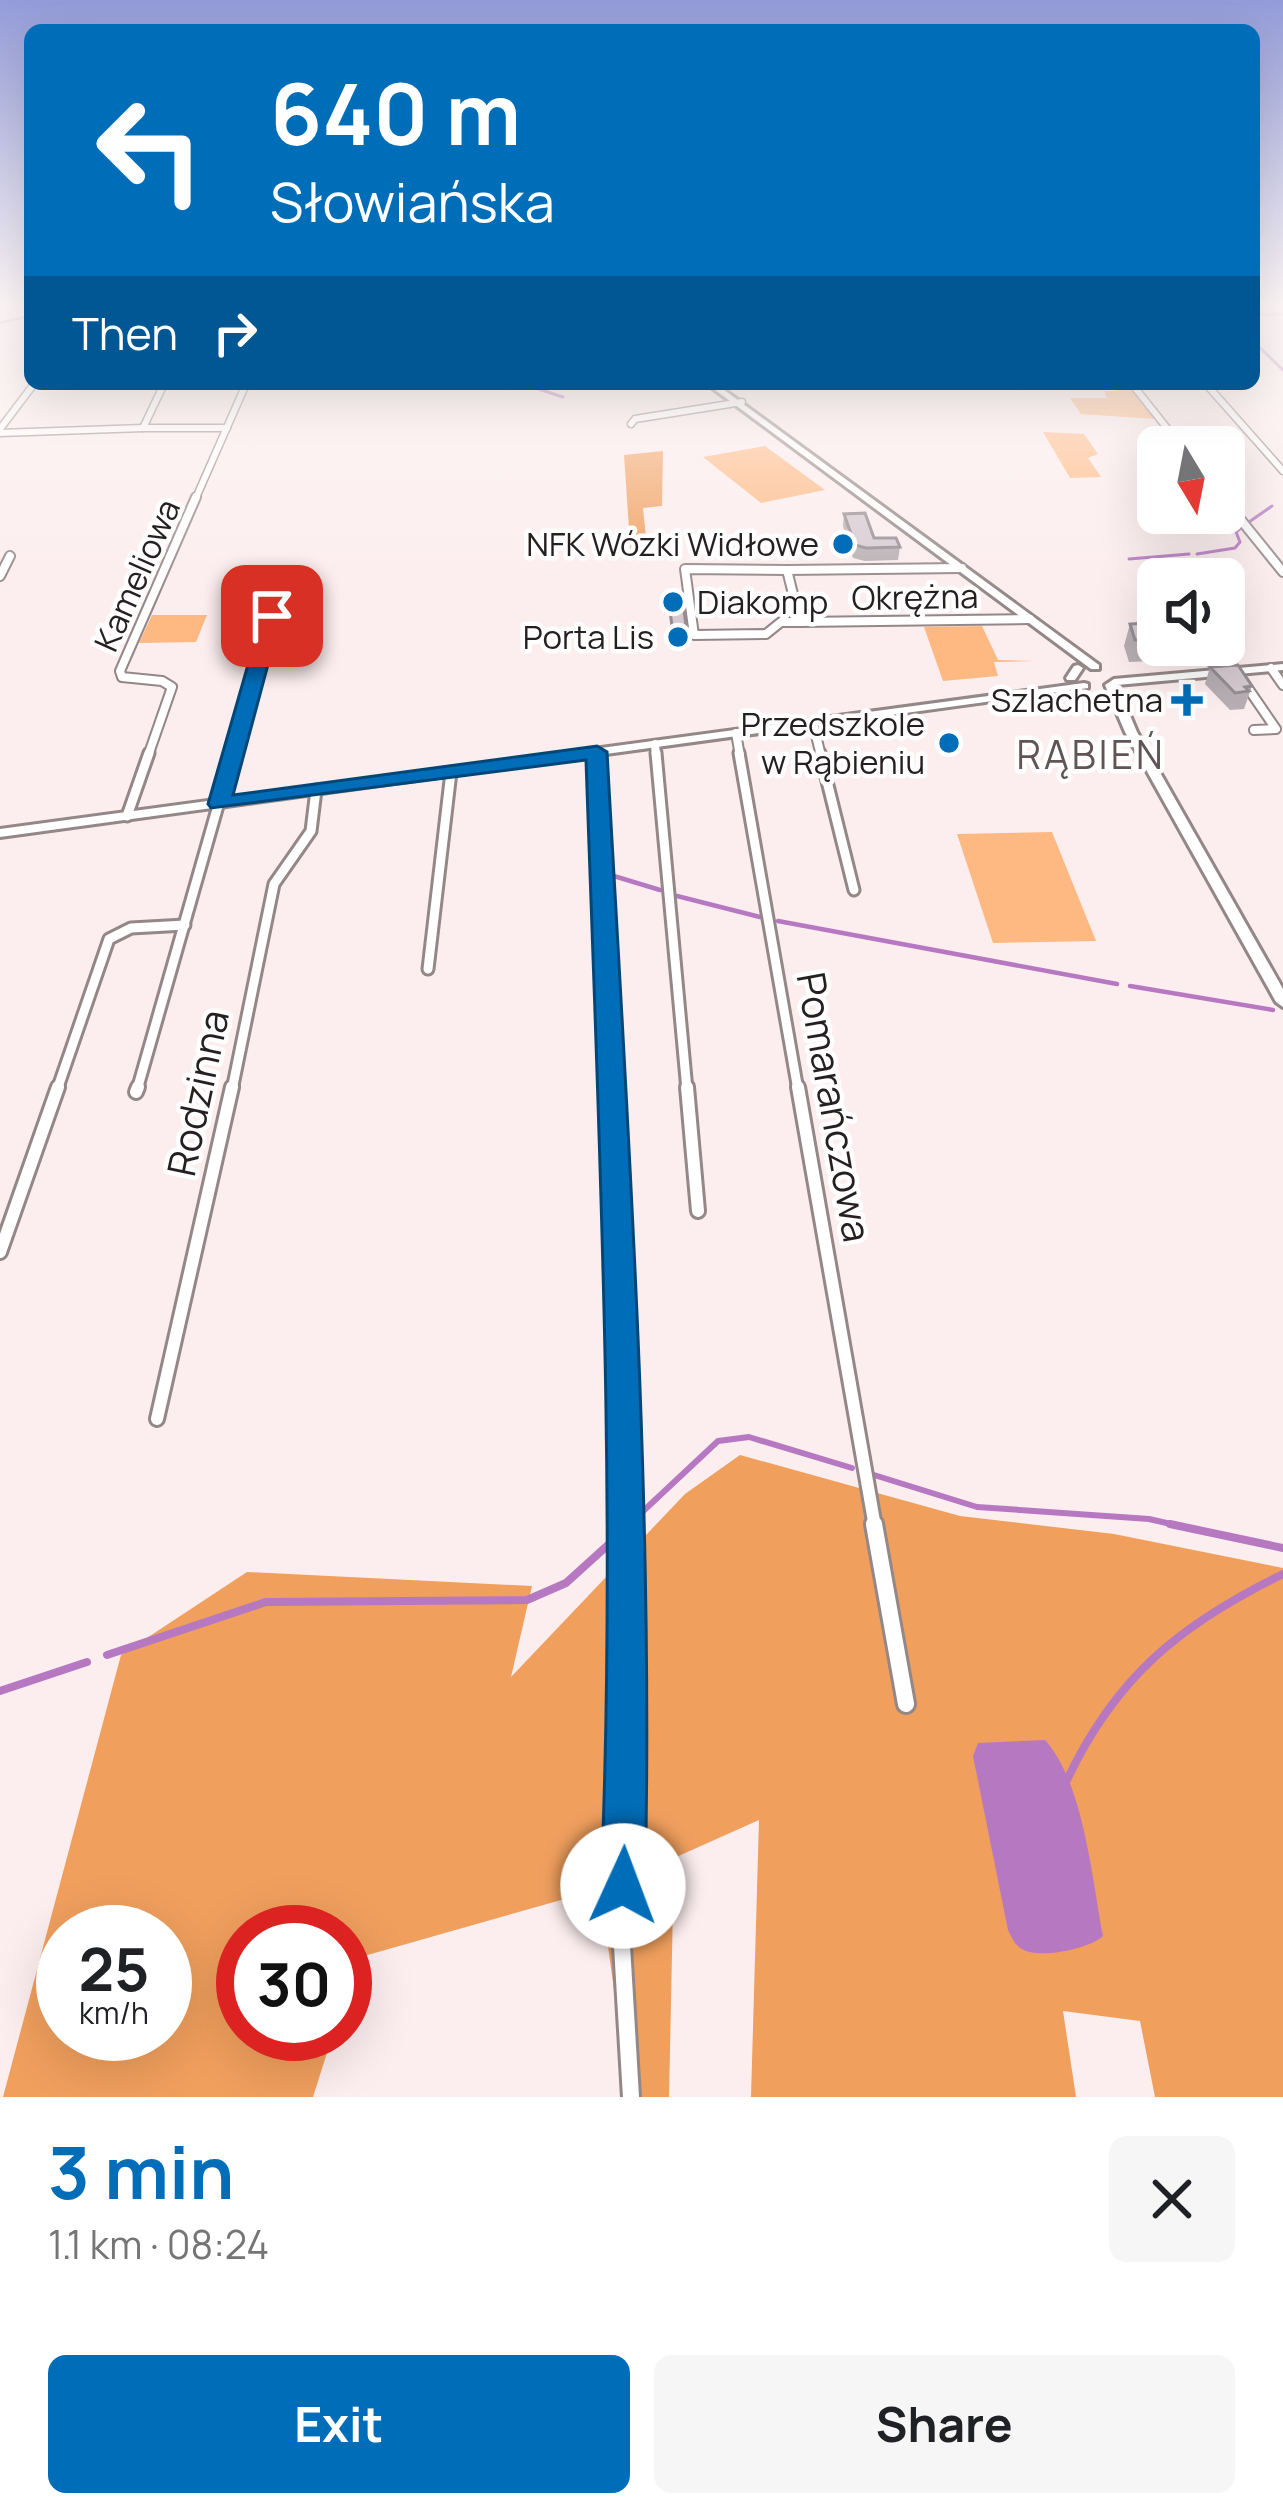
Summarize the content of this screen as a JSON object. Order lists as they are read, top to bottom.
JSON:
{
  "streets": {
    "street": [
      "Kameliowa",
      "Okrężna",
      "Rodzinna",
      "Pomarańczowa"
    ]
  },
  "districts": ["RĄBIEŃ"],
  "places": {
    "other": [
      "NFK Wózki Widłowe",
      "Diakomp",
      "Porta Lis",
      "Przedszkole w Rąbieniu"
    ],
    "health": ["Szlachetna"]
  },
  "north": "bottom",
  "page": {
    "turn": ["640 m", "Słowiańska"],
    "then": "Then",
    "speed": "25 km/h",
    "limit": "30",
    "heading": ["3 min", "1.1 km · 08:24"],
    "buttons": ["Exit", "Share"]
  }
}
